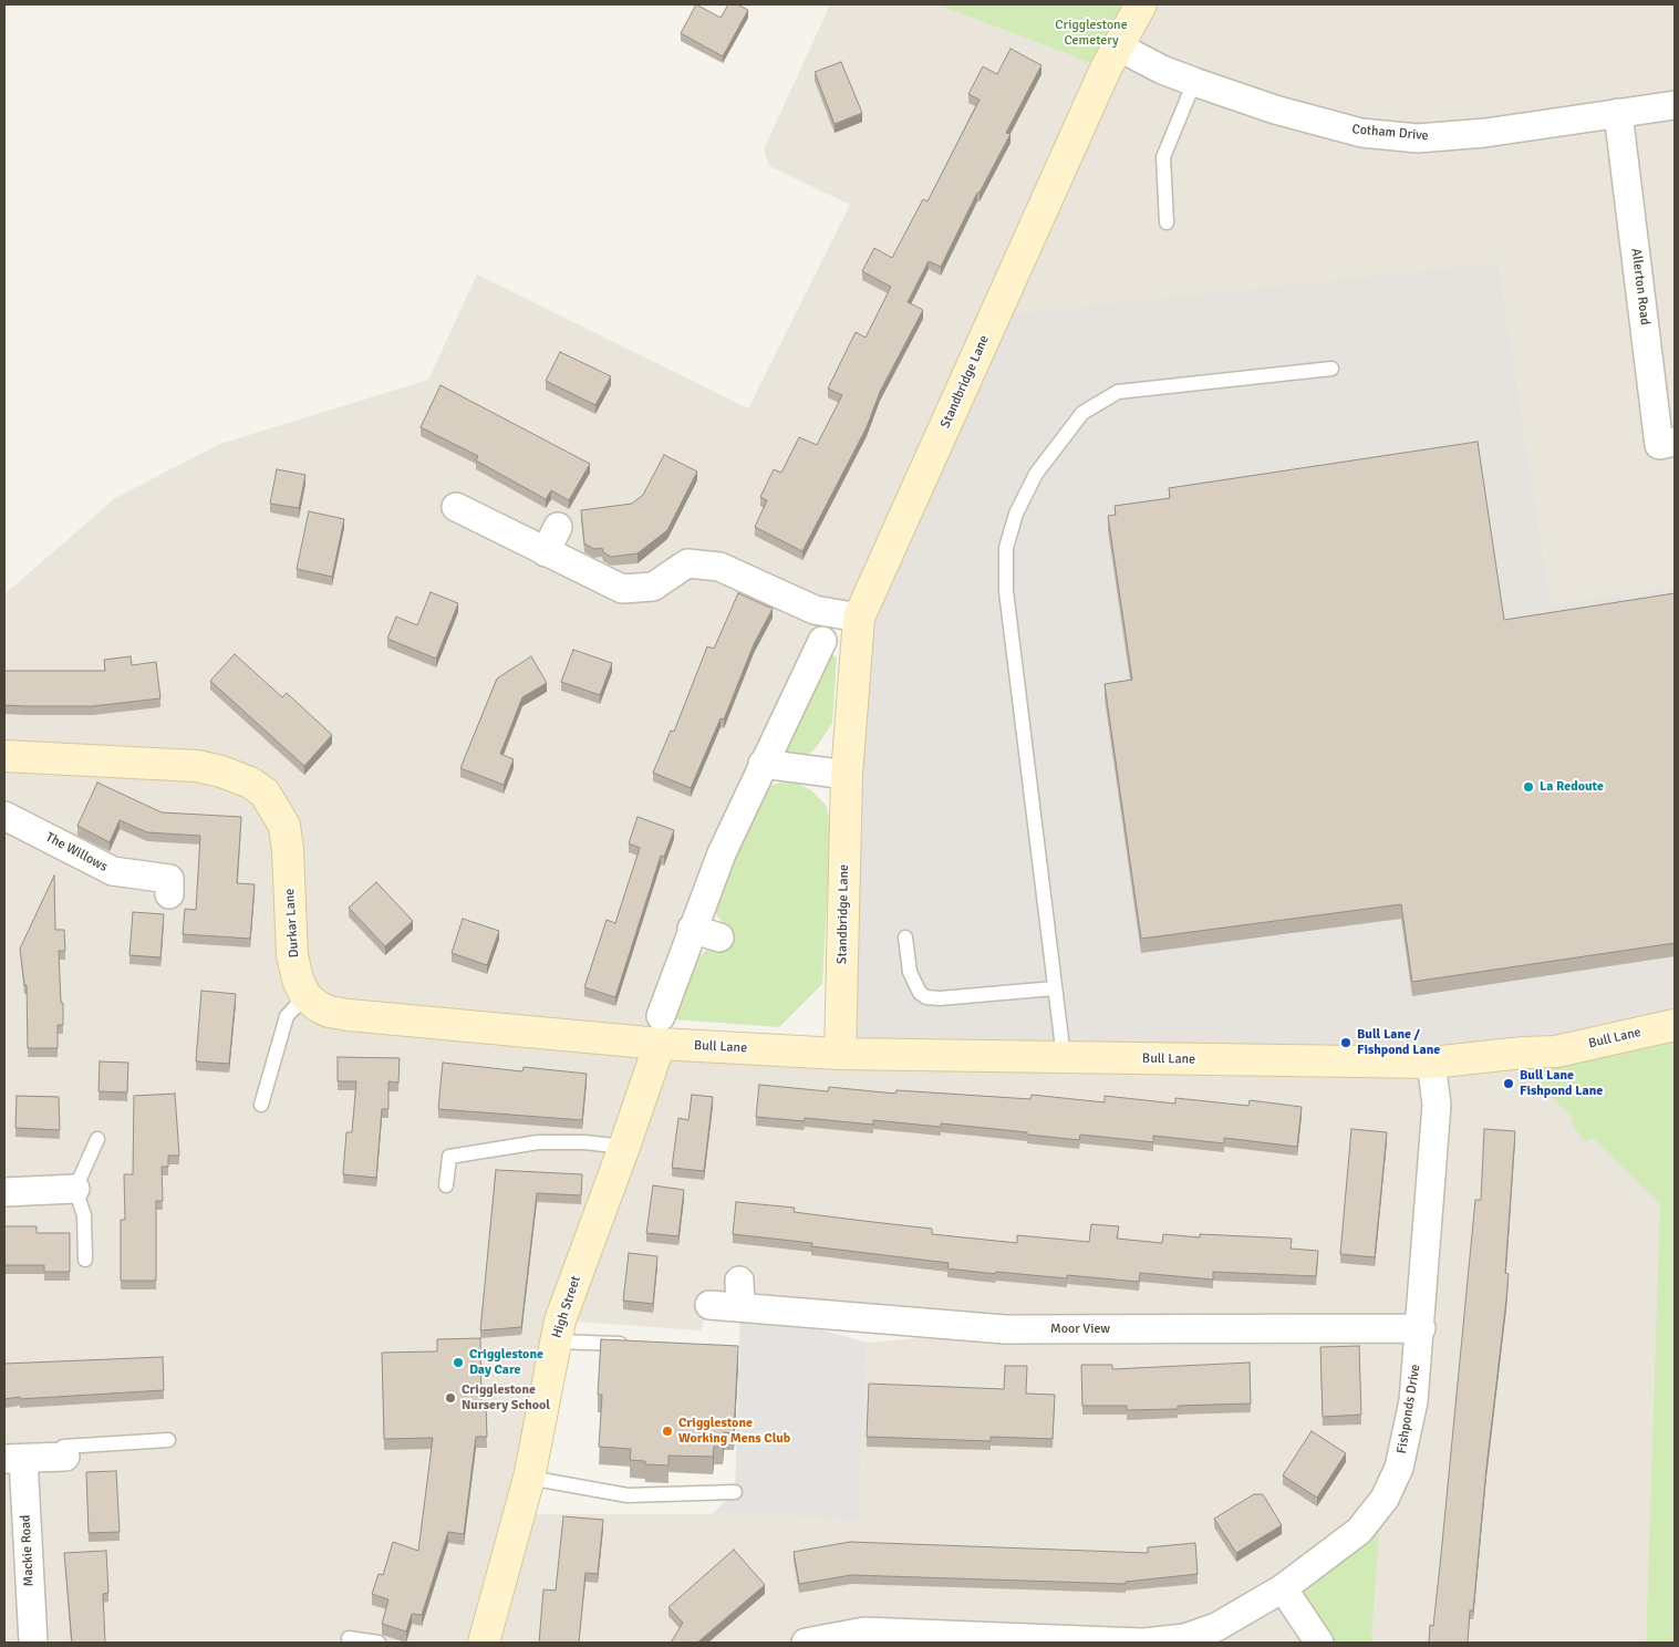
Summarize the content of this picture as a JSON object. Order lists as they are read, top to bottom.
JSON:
{
  "streets": {
    "street": [
      "Cotham Drive",
      "Allerton Road",
      "Standbridge Lane",
      "The Willows",
      "Durkar Lane",
      "Bull Lane",
      "High Street",
      "Moor View",
      "Fishponds Drive",
      "Mackie Road"
    ]
  },
  "crossings": [
    ["Cotham Drive", "Allerton Road"],
    ["Cotham Drive", "Standbridge Lane"],
    ["Standbridge Lane", "Bull Lane"],
    ["Bull Lane", "High Street"],
    ["Bull Lane", "Fishponds Drive"],
    ["Moor View", "Fishponds Drive"]
  ],
  "parks": ["Crigglestone Cemetery"],
  "places": [
    "La Redoute",
    "Bull Lane / Fishpond Lane",
    "Bull Lane Fishpond Lane",
    "Crigglestone Day Care",
    "Crigglestone Nursery School",
    "Crigglestone Working Mens Club"
  ]
}
